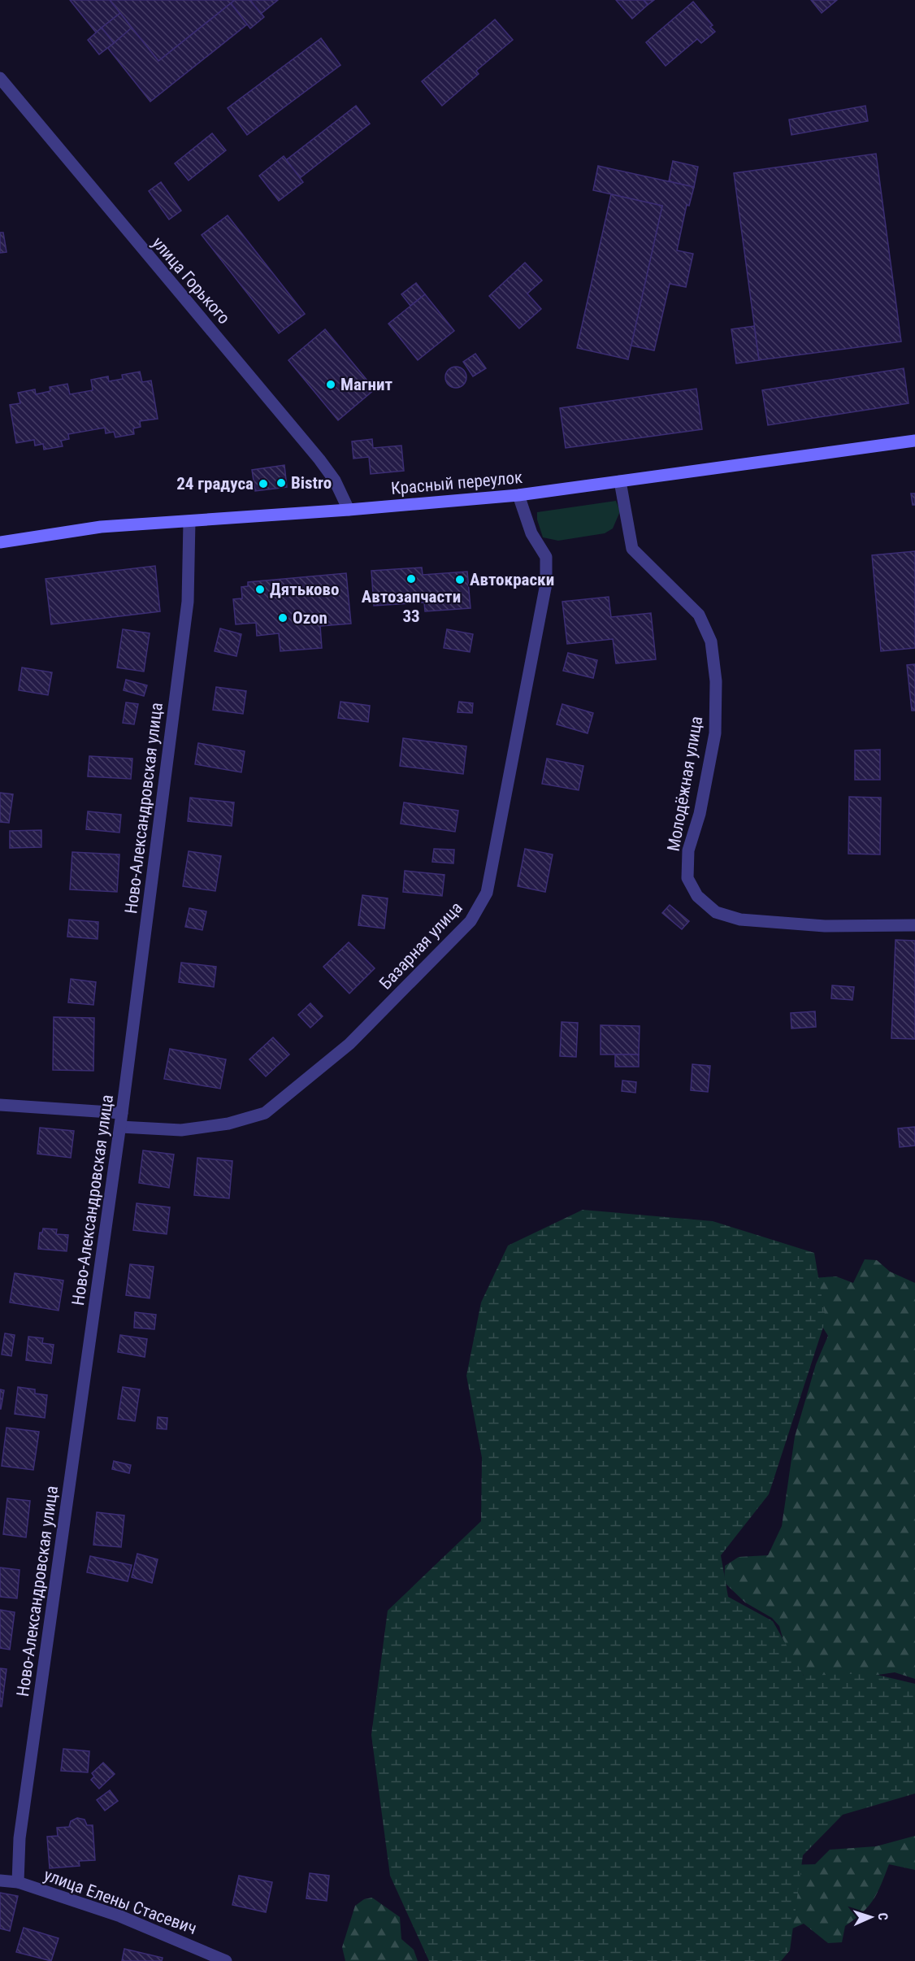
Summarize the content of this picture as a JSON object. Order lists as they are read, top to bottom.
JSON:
{
  "streets": {
    "main road": ["Красный переулок"],
    "street": [
      "улица Горького",
      "Молодёжная улица",
      "Ново-Александровская улица",
      "Базарная улица",
      "улица Елены Стасевич"
    ]
  },
  "crossings": [
    ["улица Горького", "Красный переулок"],
    ["Красный переулок", "Молодёжная улица"],
    ["Красный переулок", "Ново-Александровская улица"],
    ["Красный переулок", "Базарная улица"],
    ["Ново-Александровская улица", "Базарная улица"],
    ["Ново-Александровская улица", "улица Елены Стасевич"]
  ],
  "places": [
    "Магнит",
    "Bistro",
    "24 градуса",
    "Автозапчасти 33",
    "Автокраски",
    "Дятьково",
    "Ozon"
  ],
  "north": "right"
}
